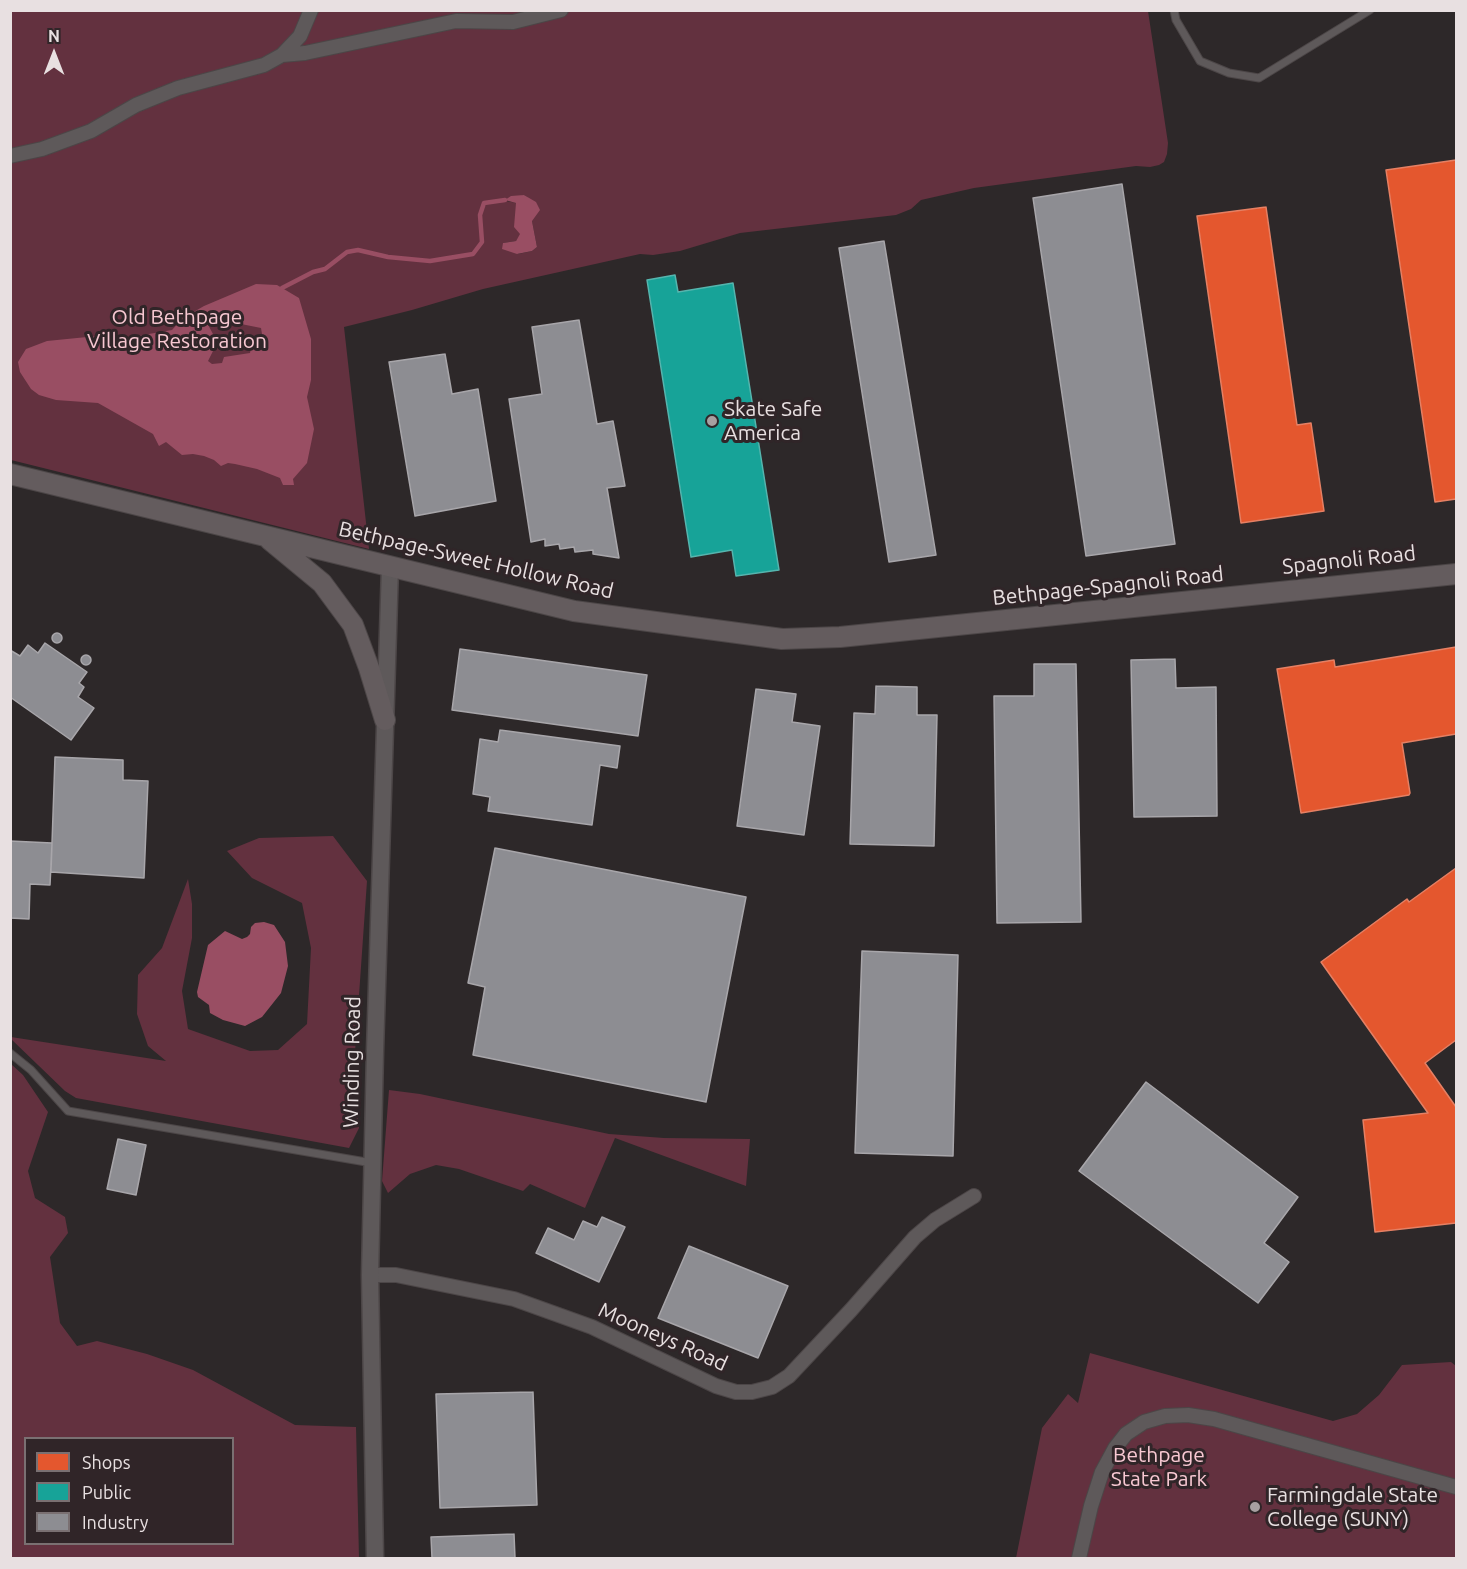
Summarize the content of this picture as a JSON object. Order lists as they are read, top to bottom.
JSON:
{
  "streets": {
    "main road": ["Bethpage-Sweet Hollow Road", "Spagnoli Road", "Bethpage-Spagnoli Road"],
    "street": ["Winding Road", "Mooneys Road"]
  },
  "crossings": [
    ["Bethpage-Sweet Hollow Road", "Bethpage-Spagnoli Road"],
    ["Bethpage-Sweet Hollow Road", "Winding Road"],
    ["Spagnoli Road", "Bethpage-Spagnoli Road"],
    ["Winding Road", "Mooneys Road"]
  ],
  "parks": ["Old Bethpage Village Restoration", "Bethpage State Park"],
  "places": ["Skate Safe America", "Farmingdale State College (SUNY)"],
  "legend": ["Shops", "Public", "Industry"],
  "north": "top"
}
